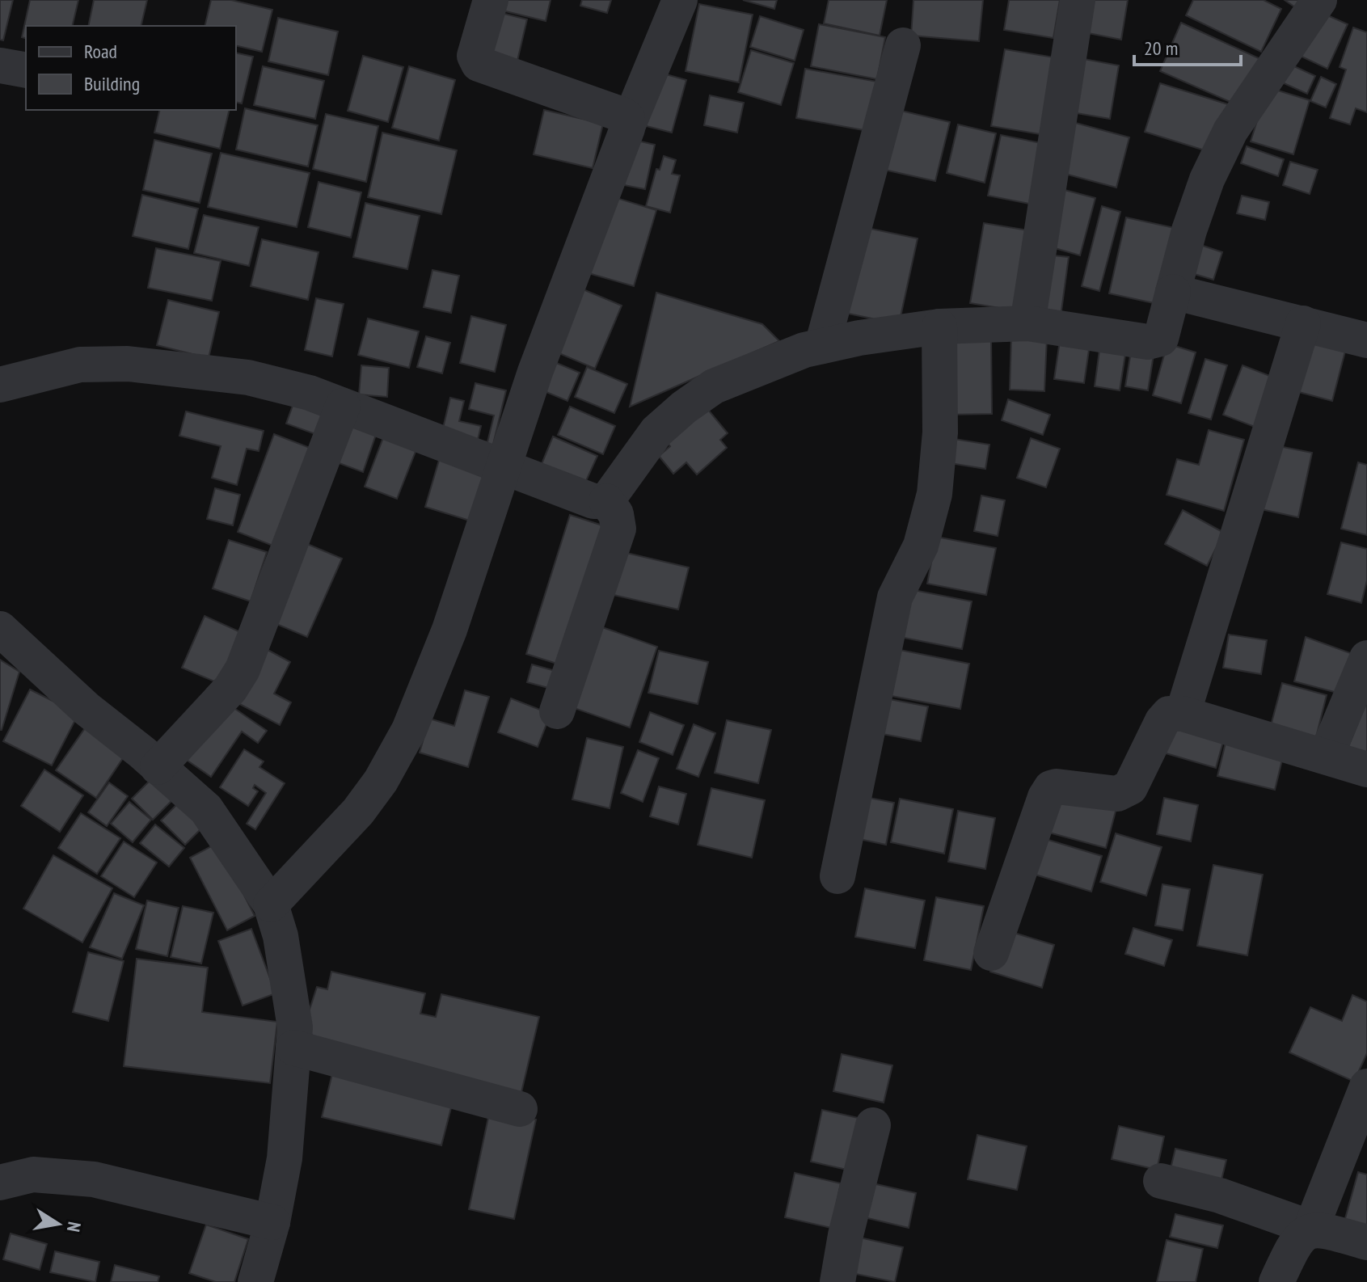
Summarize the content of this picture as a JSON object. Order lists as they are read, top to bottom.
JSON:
{
  "legend": ["Road", "Building"],
  "scale_bar": "20 m",
  "north": "right"
}
